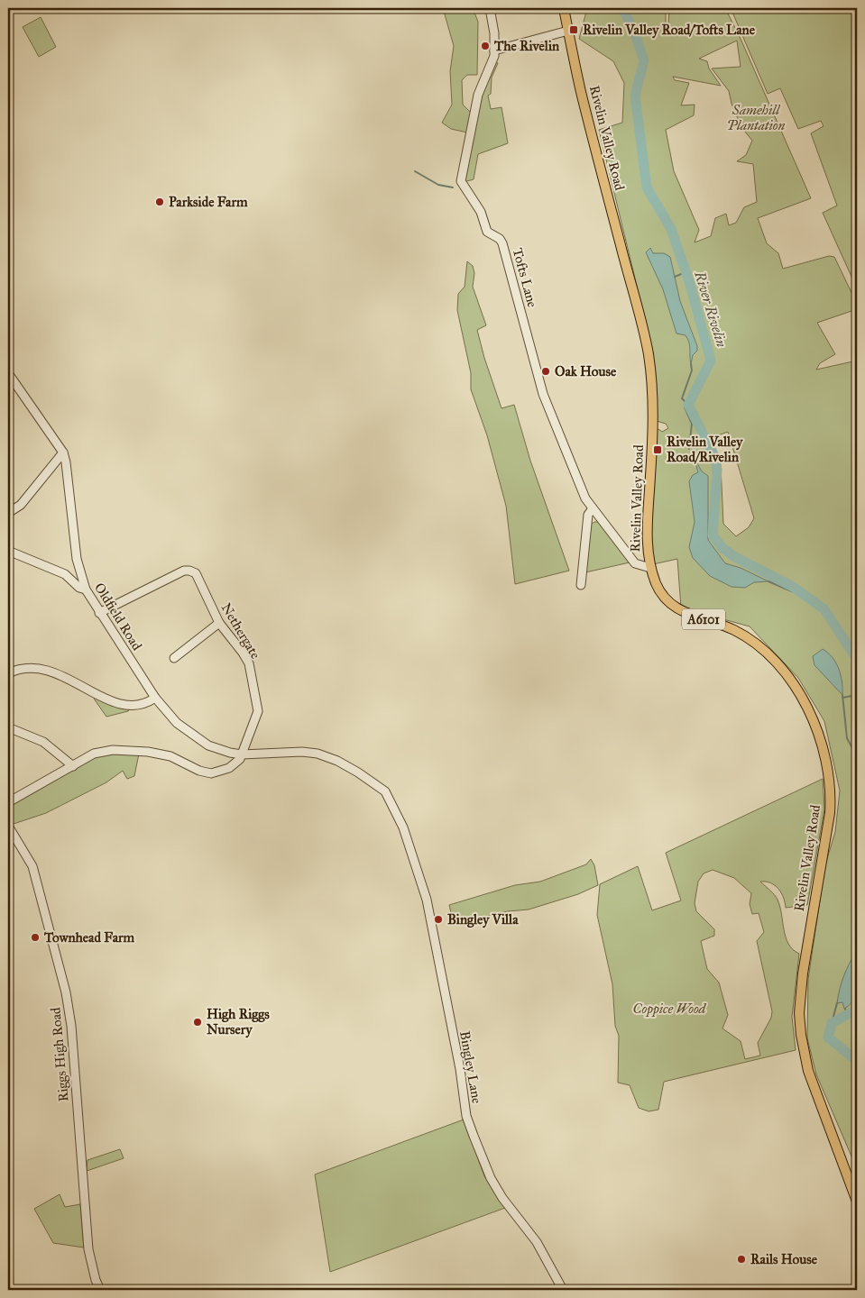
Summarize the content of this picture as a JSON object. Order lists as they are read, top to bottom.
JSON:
{
  "streets": {
    "main road": ["Rivelin Valley Road", "A6101"],
    "street": [
      "Tofts Lane",
      "Oldfield Road",
      "Nethergate",
      "Riggs High Road",
      "Bingley Lane"
    ]
  },
  "crossings": [
    ["Rivelin Valley Road", "Tofts Lane"],
    ["Oldfield Road", "Nethergate"],
    ["Oldfield Road", "Bingley Lane"],
    ["Nethergate", "Bingley Lane"]
  ],
  "water": ["River Rivelin"],
  "parks": ["Samehill Plantation", "Coppice Wood"],
  "places": {
    "transit": ["Rivelin Valley Road/Tofts Lane", "Rivelin Valley Road/Rivelin"],
    "other": [
      "The Rivelin",
      "Parkside Farm",
      "Oak House",
      "Bingley Villa",
      "Townhead Farm",
      "High Riggs Nursery",
      "Rails House"
    ]
  }
}
